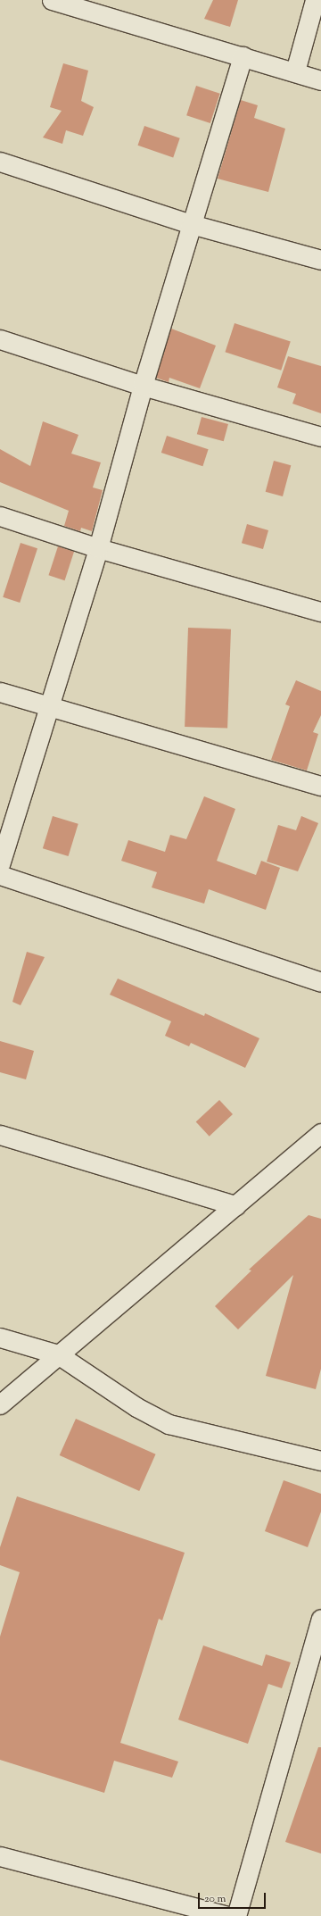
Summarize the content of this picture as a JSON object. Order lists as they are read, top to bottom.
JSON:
{
  "scale_bar": "20 m"
}
